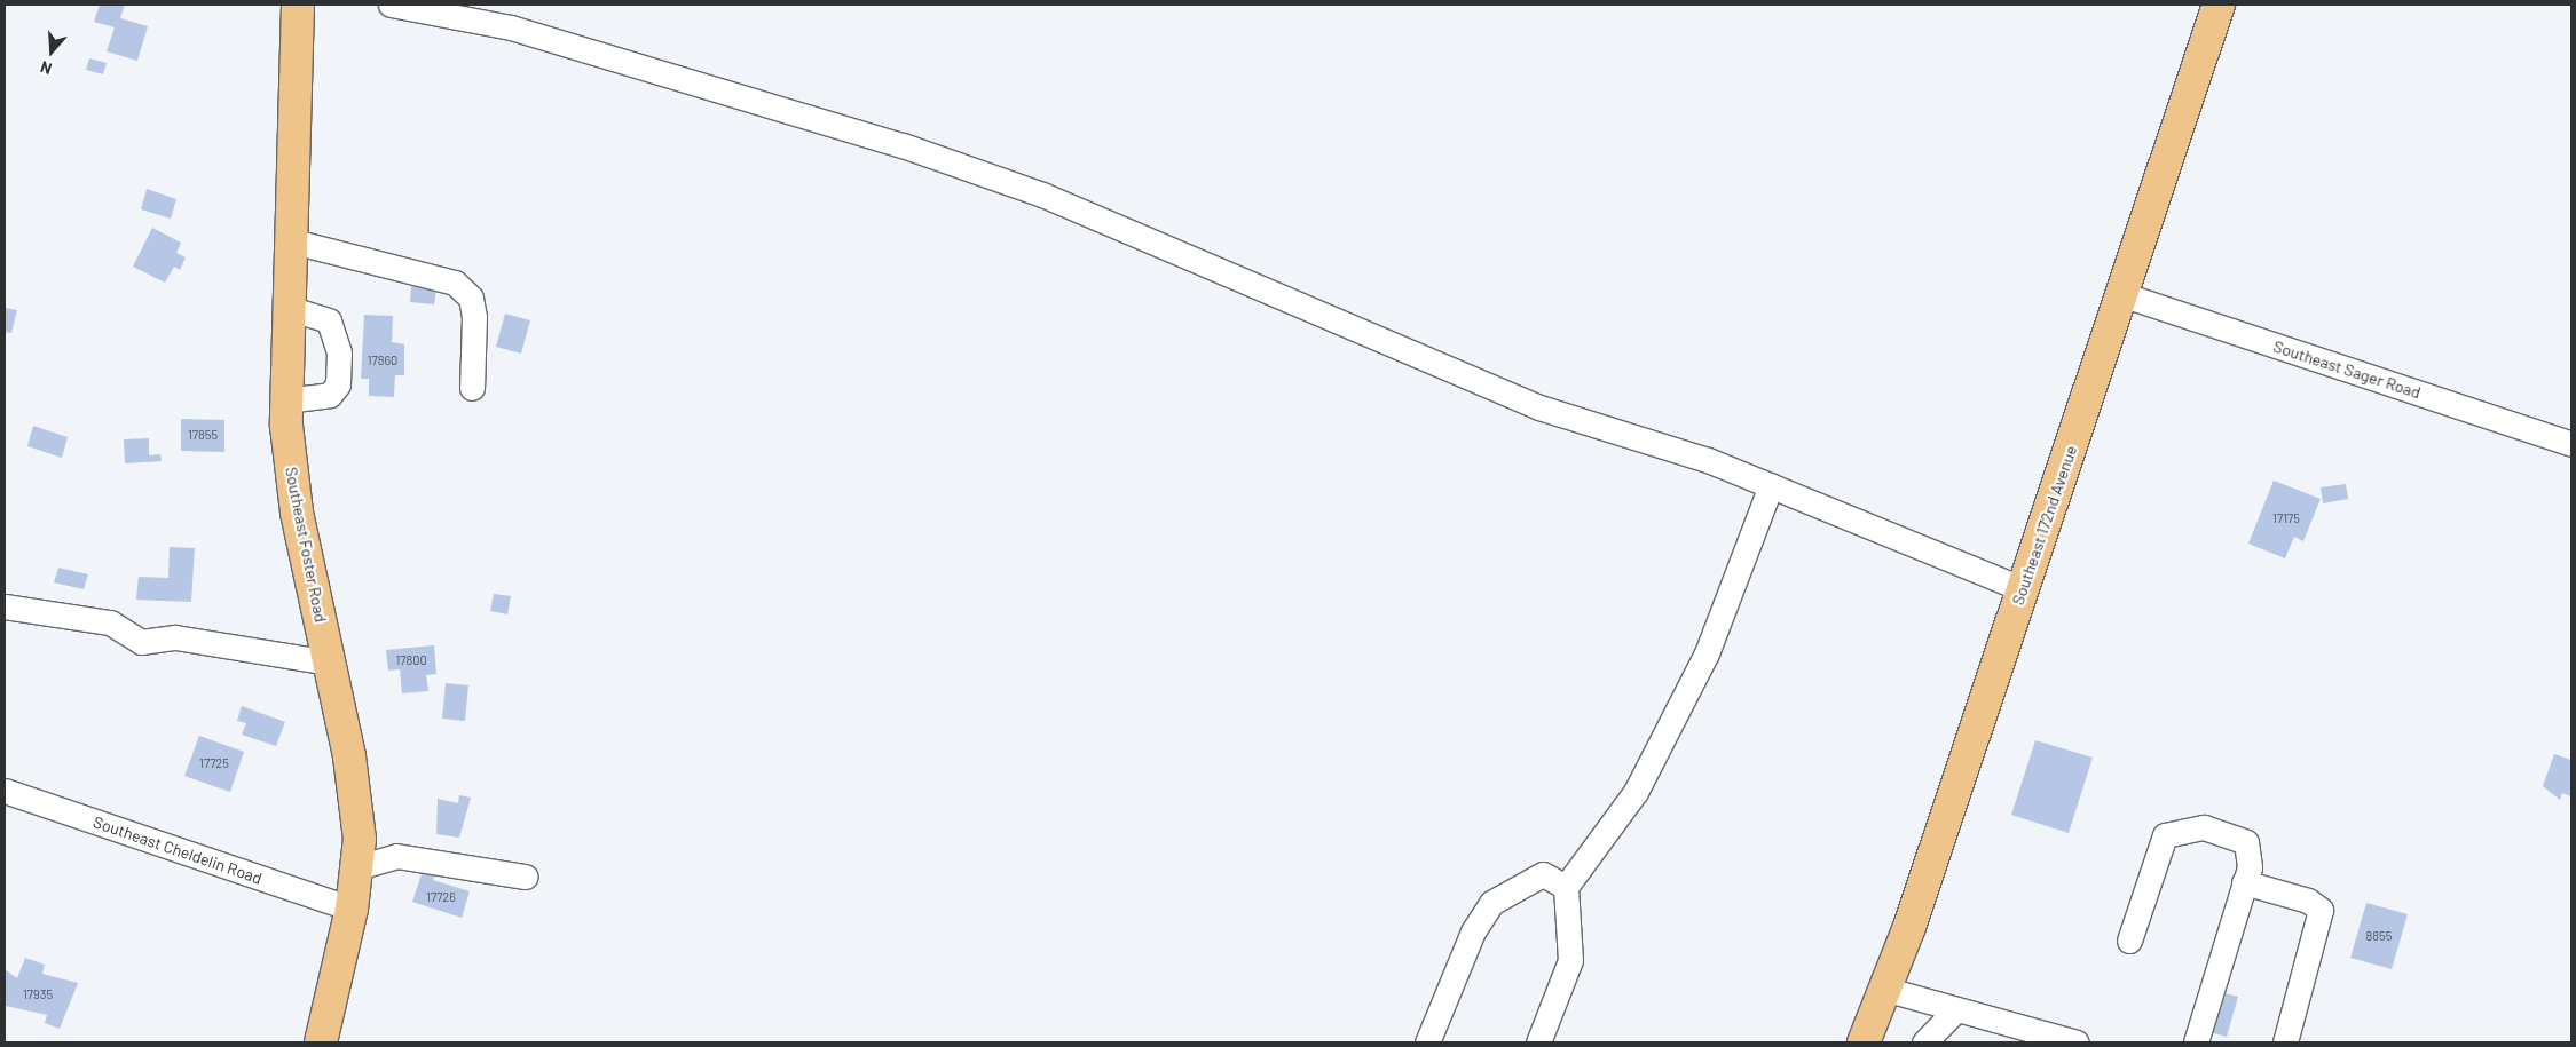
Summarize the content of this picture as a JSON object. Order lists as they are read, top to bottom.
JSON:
{
  "streets": {
    "main road": ["Southeast 172nd Avenue", "Southeast Foster Road"],
    "street": ["Southeast Sager Road", "Southeast Cheldelin Road"]
  },
  "crossings": [
    ["Southeast Sager Road", "Southeast 172nd Avenue"],
    ["Southeast Foster Road", "Southeast Cheldelin Road"]
  ],
  "house_numbers": [
    "17860",
    "17855",
    "17175",
    "17800",
    "17725",
    "17726",
    "8855",
    "17935"
  ],
  "north": "bottom"
}
